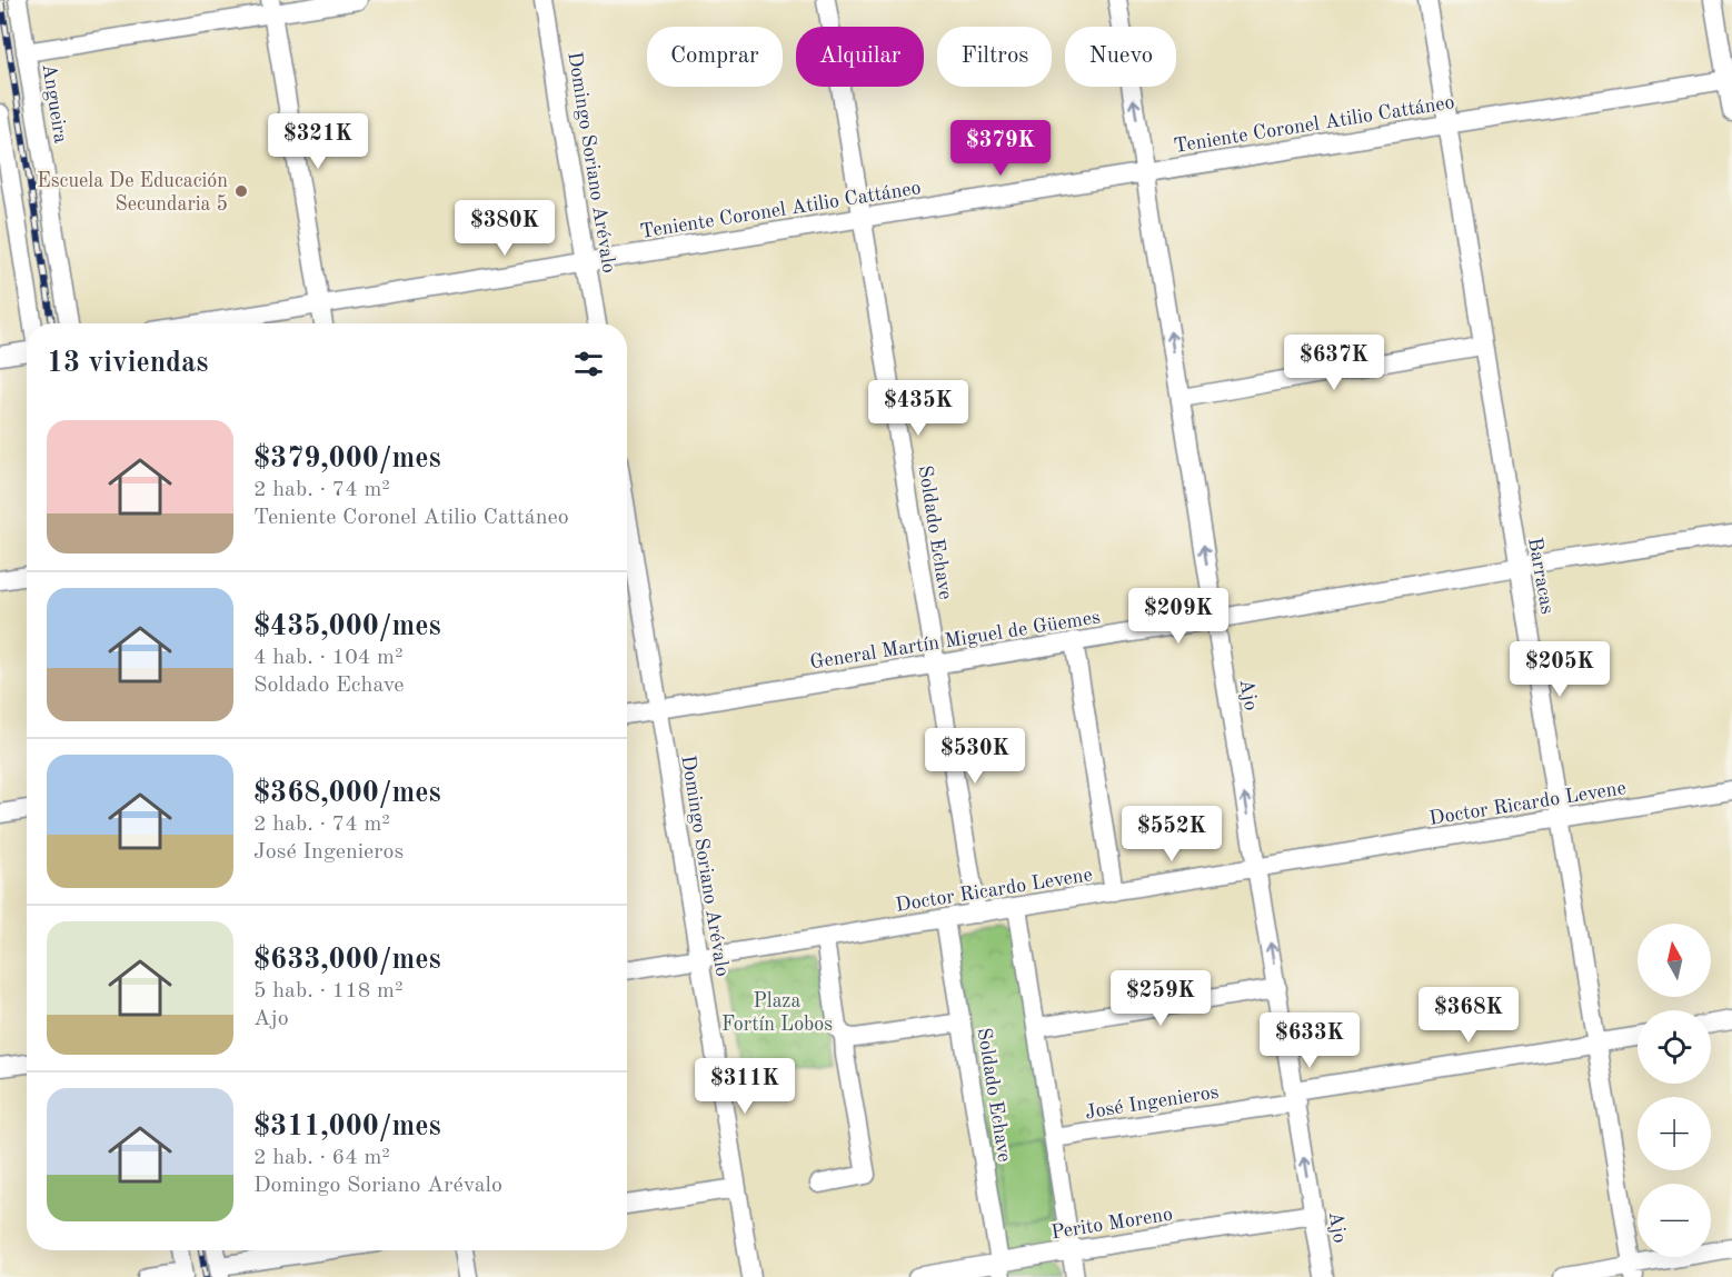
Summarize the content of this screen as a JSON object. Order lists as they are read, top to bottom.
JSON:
{
  "streets": {
    "street": [
      "Angueira",
      "Teniente Coronel Atilio Cattáneo",
      "Domingo Soriano Arévalo",
      "Soldado Echave",
      "Barracas",
      "General Martín Miguel de Güemes",
      "Ajo",
      "Doctor Ricardo Levene",
      "José Ingenieros",
      "Perito Moreno"
    ]
  },
  "crossings": [
    ["Teniente Coronel Atilio Cattáneo", "Domingo Soriano Arévalo"],
    ["Teniente Coronel Atilio Cattáneo", "Soldado Echave"],
    ["Teniente Coronel Atilio Cattáneo", "Barracas"],
    ["Teniente Coronel Atilio Cattáneo", "Ajo"],
    ["Domingo Soriano Arévalo", "General Martín Miguel de Güemes"],
    ["Domingo Soriano Arévalo", "Doctor Ricardo Levene"],
    ["Soldado Echave", "General Martín Miguel de Güemes"],
    ["Soldado Echave", "Doctor Ricardo Levene"],
    ["Soldado Echave", "Perito Moreno"],
    ["Barracas", "General Martín Miguel de Güemes"],
    ["Barracas", "Doctor Ricardo Levene"],
    ["Barracas", "José Ingenieros"],
    ["General Martín Miguel de Güemes", "Ajo"],
    ["Ajo", "Doctor Ricardo Levene"],
    ["Ajo", "José Ingenieros"],
    ["Ajo", "Perito Moreno"]
  ],
  "one_way": ["Ajo"],
  "parks": ["Plaza Fortín Lobos"],
  "places": ["Escuela De Educación Secundaria 5"],
  "north": "top",
  "page": {
    "chip": [
      "Comprar",
      "Alquilar",
      "Filtros",
      "Nuevo"
    ],
    "price": [
      "$321K",
      "$379K",
      "$380K",
      "$637K",
      "$435K",
      "$209K",
      "$205K",
      "$530K",
      "$552K",
      "$259K",
      "$368K",
      "$633K",
      "$311K"
    ],
    "heading": "13 viviendas",
    "list": [
      {
        "name": "$379,000/mes",
        "note": "2 hab. · 74 m² · Teniente Coronel Atilio Cattáneo"
      },
      {
        "name": "$435,000/mes",
        "note": "4 hab. · 104 m² · Soldado Echave"
      },
      {
        "name": "$368,000/mes",
        "note": "2 hab. · 74 m² · José Ingenieros"
      },
      {
        "name": "$633,000/mes",
        "note": "5 hab. · 118 m² · Ajo"
      },
      {
        "name": "$311,000/mes",
        "note": "2 hab. · 64 m² · Domingo Soriano Arévalo"
      }
    ],
    "map_buttons": ["+", "−"]
  }
}
